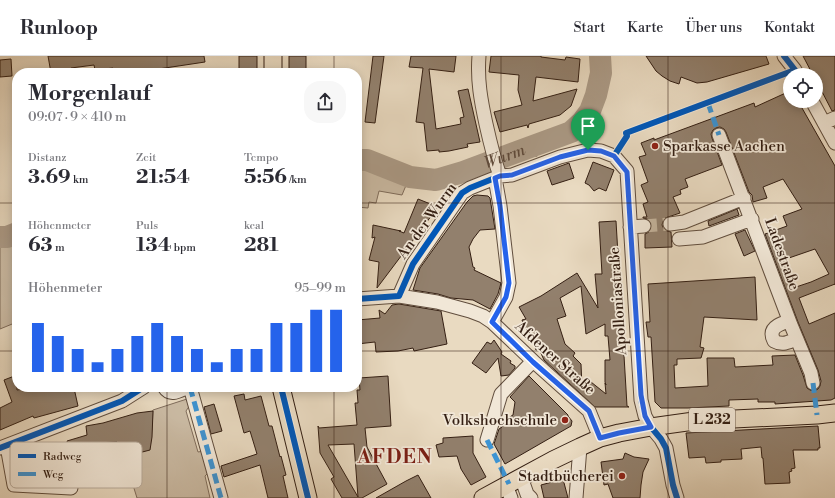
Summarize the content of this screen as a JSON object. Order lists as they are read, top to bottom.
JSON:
{
  "streets": {
    "main road": ["L 232"],
    "street": [
      "An der Wurm",
      "Ladestraße",
      "Apolloniastraße",
      "Afdener Straße"
    ]
  },
  "crossings": [
    ["An der Wurm", "Apolloniastraße"],
    ["An der Wurm", "Afdener Straße"],
    ["Apolloniastraße", "L 232"],
    ["Afdener Straße", "L 232"]
  ],
  "districts": ["AFDEN"],
  "water": ["Wurm"],
  "places": ["Sparkasse Aachen", "Volkshochschule", "Stadtbücherei"],
  "legend": ["Radweg", "Weg"],
  "page": {
    "header": "Runloop",
    "nav": [
      "Start",
      "Karte",
      "Über uns",
      "Kontakt"
    ],
    "heading": ["Morgenlauf", "09:07 · 9 × 410 m"],
    "stats": [
      ["Distanz", "3.69 km"],
      ["Zeit", "21:54"],
      ["Tempo", "5:56 /km"],
      ["Höhenmeter", "63 m"],
      ["Puls", "134 bpm"],
      ["kcal", "281"]
    ],
    "chart": ["Höhenmeter", "95–99 m"]
  }
}
